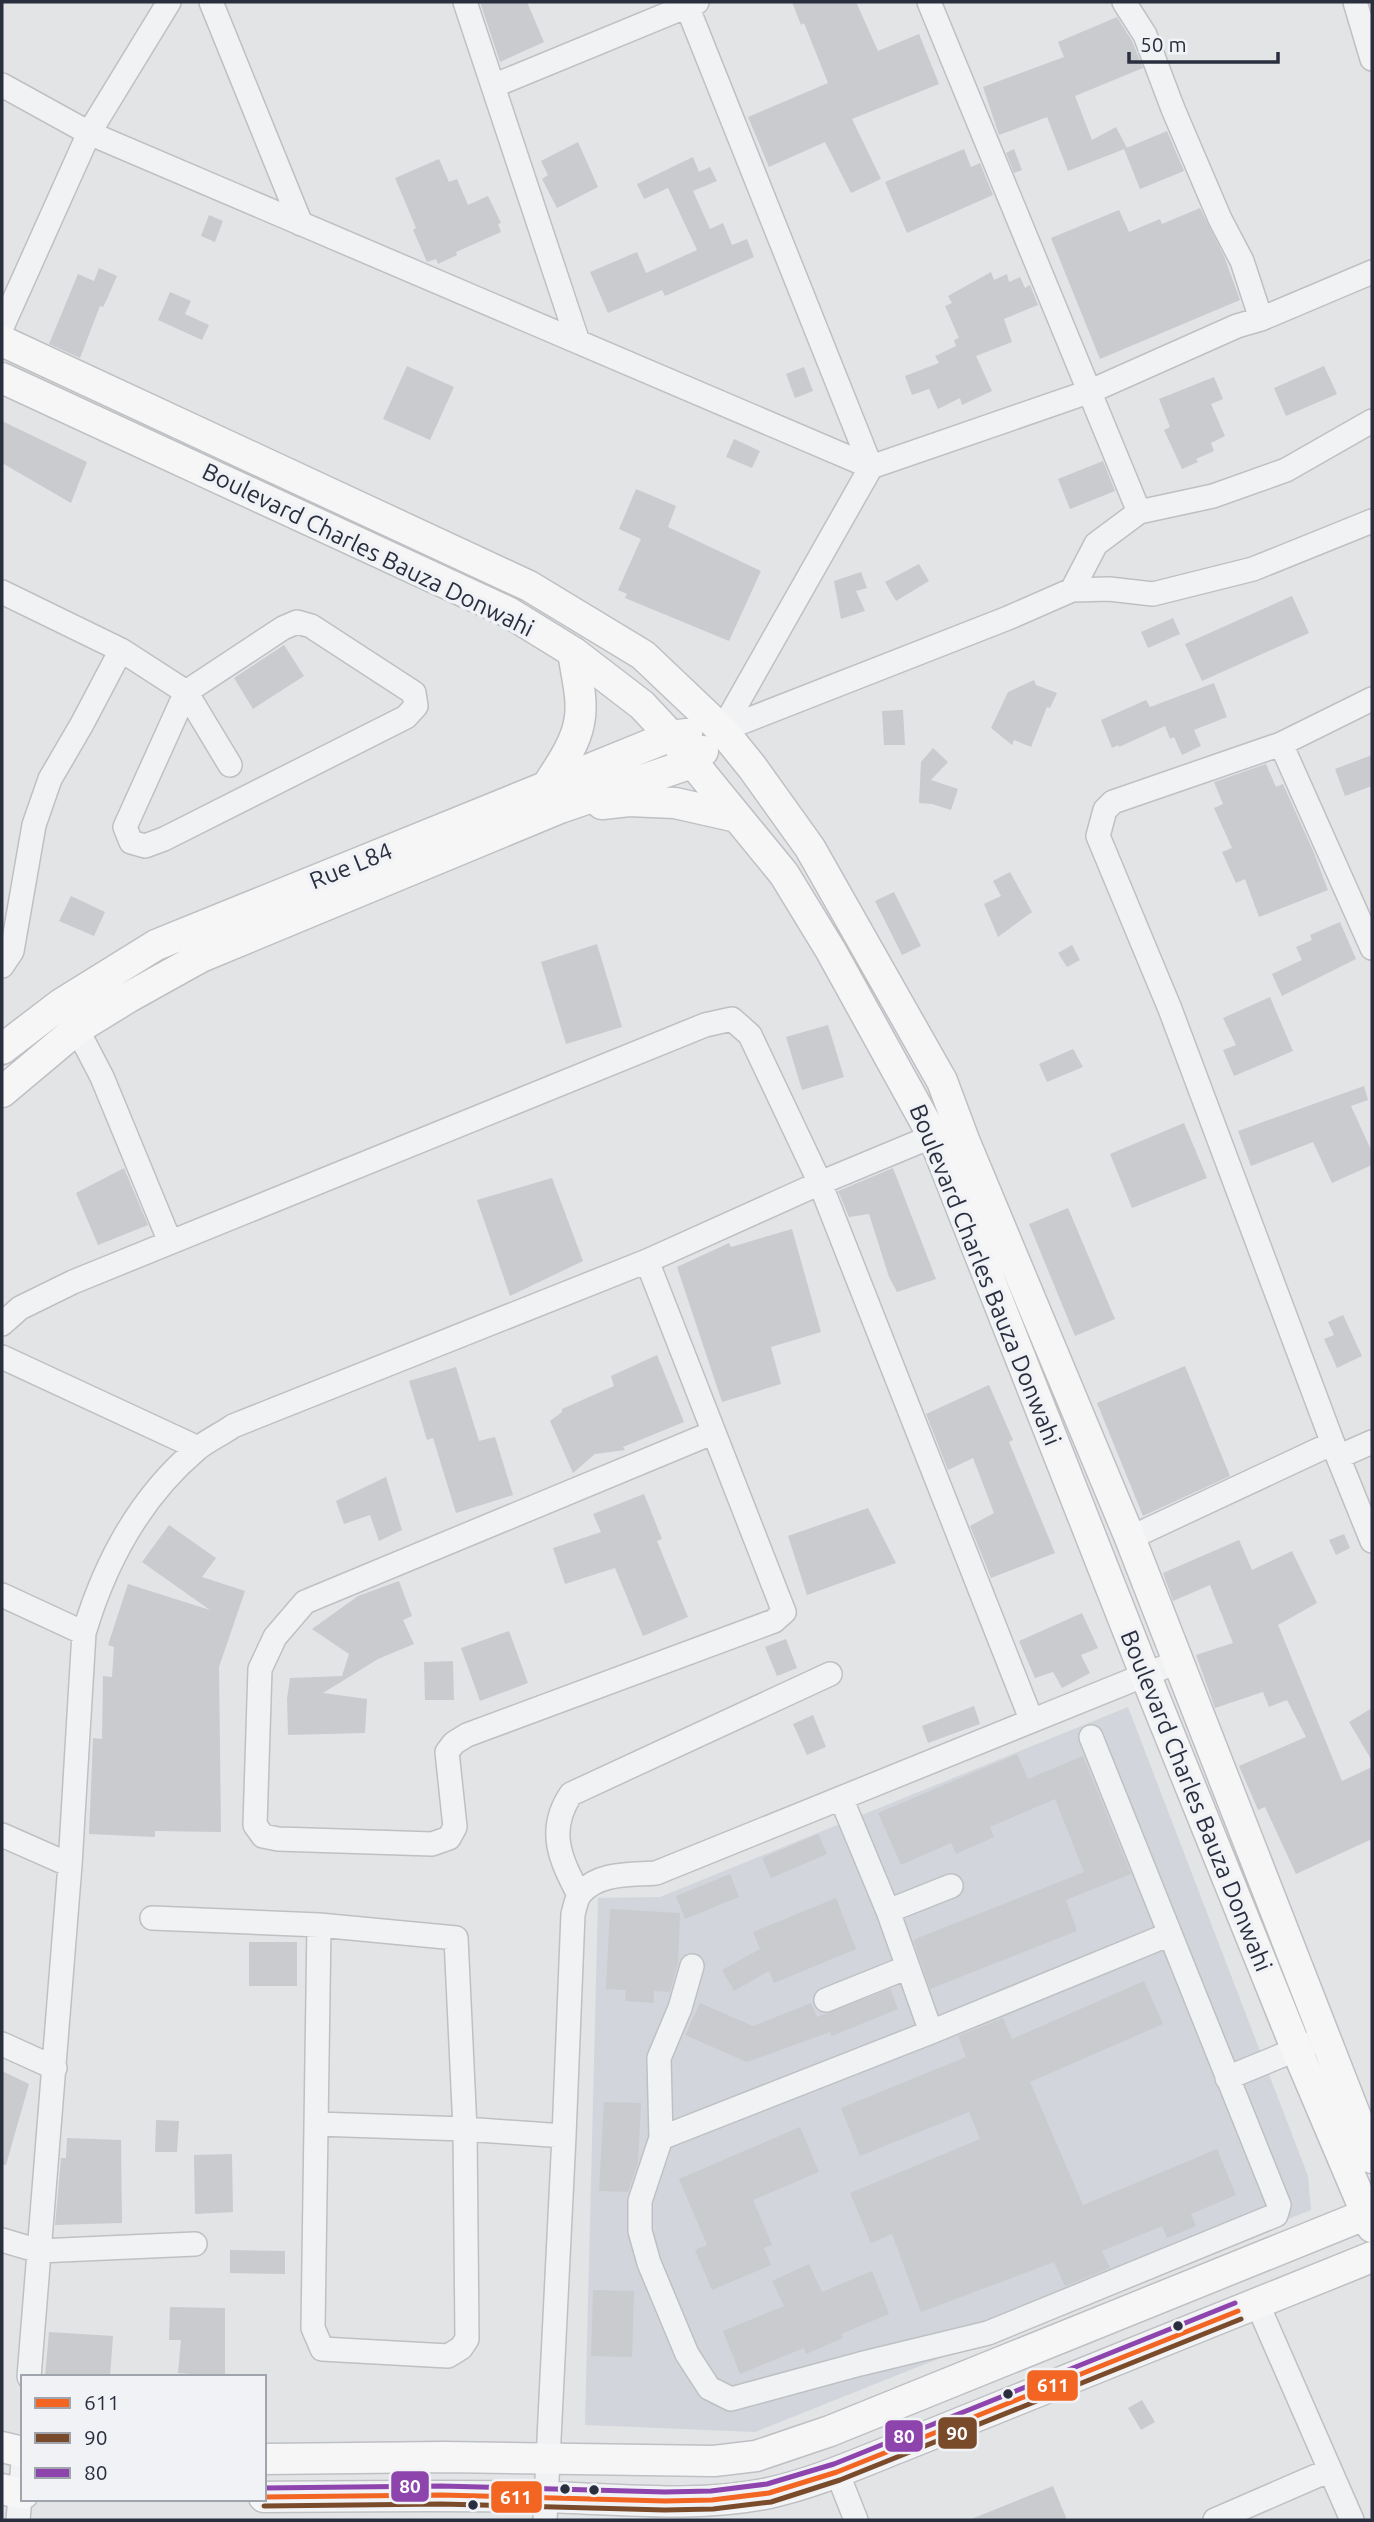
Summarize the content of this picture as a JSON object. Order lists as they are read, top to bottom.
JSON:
{
  "streets": {
    "main road": ["Boulevard Charles Bauza Donwahi", "Rue L84"]
  },
  "crossings": [
    ["Boulevard Charles Bauza Donwahi", "Rue L84"]
  ],
  "lines": ["transit line 80", "transit line 611", "transit line 90"],
  "legend": ["611", "90", "80"],
  "scale_bar": "50 m"
}
